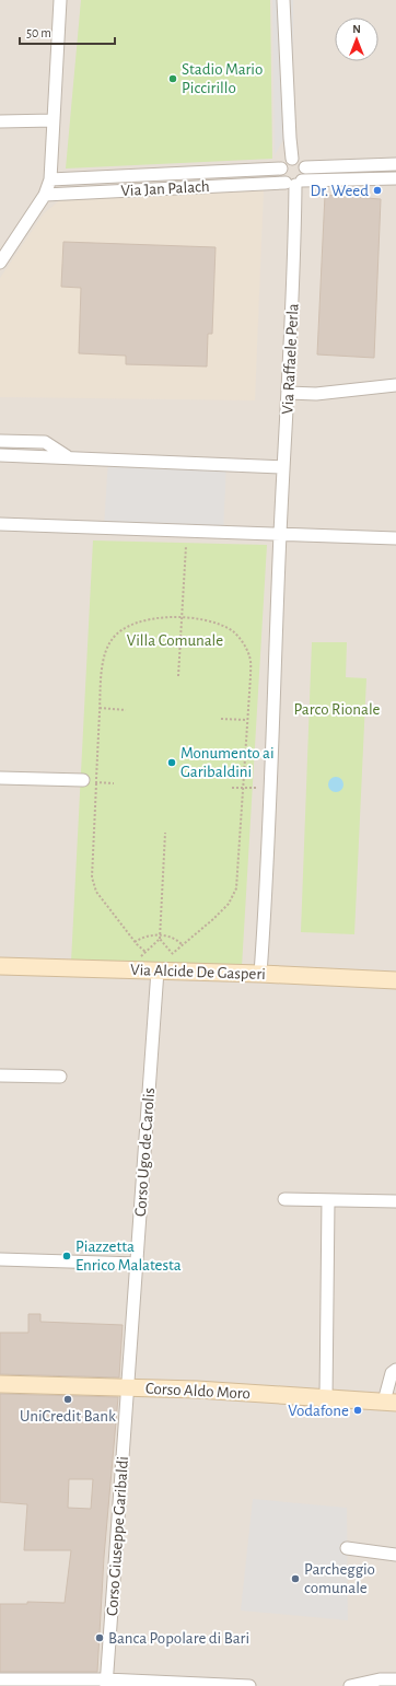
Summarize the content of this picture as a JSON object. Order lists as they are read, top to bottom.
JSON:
{
  "streets": {
    "main road": ["Via Alcide De Gasperi", "Corso Aldo Moro"],
    "street": [
      "Via Jan Palach",
      "Via Raffaele Perla",
      "Corso Ugo de Carolis",
      "Corso Giuseppe Garibaldi"
    ]
  },
  "crossings": [
    ["Via Jan Palach", "Via Raffaele Perla"],
    ["Via Raffaele Perla", "Via Alcide De Gasperi"],
    ["Via Alcide De Gasperi", "Corso Ugo de Carolis"],
    ["Corso Ugo de Carolis", "Corso Aldo Moro"],
    ["Corso Ugo de Carolis", "Corso Giuseppe Garibaldi"],
    ["Corso Aldo Moro", "Corso Giuseppe Garibaldi"]
  ],
  "parks": ["Villa Comunale", "Parco Rionale"],
  "places": [
    "Stadio Mario Piccirillo",
    "Dr. Weed",
    "Monumento ai Garibaldini",
    "Piazzetta Enrico Malatesta",
    "UniCredit Bank",
    "Vodafone",
    "Parcheggio comunale",
    "Banca Popolare di Bari"
  ],
  "scale_bar": "50 m",
  "north": "top"
}
